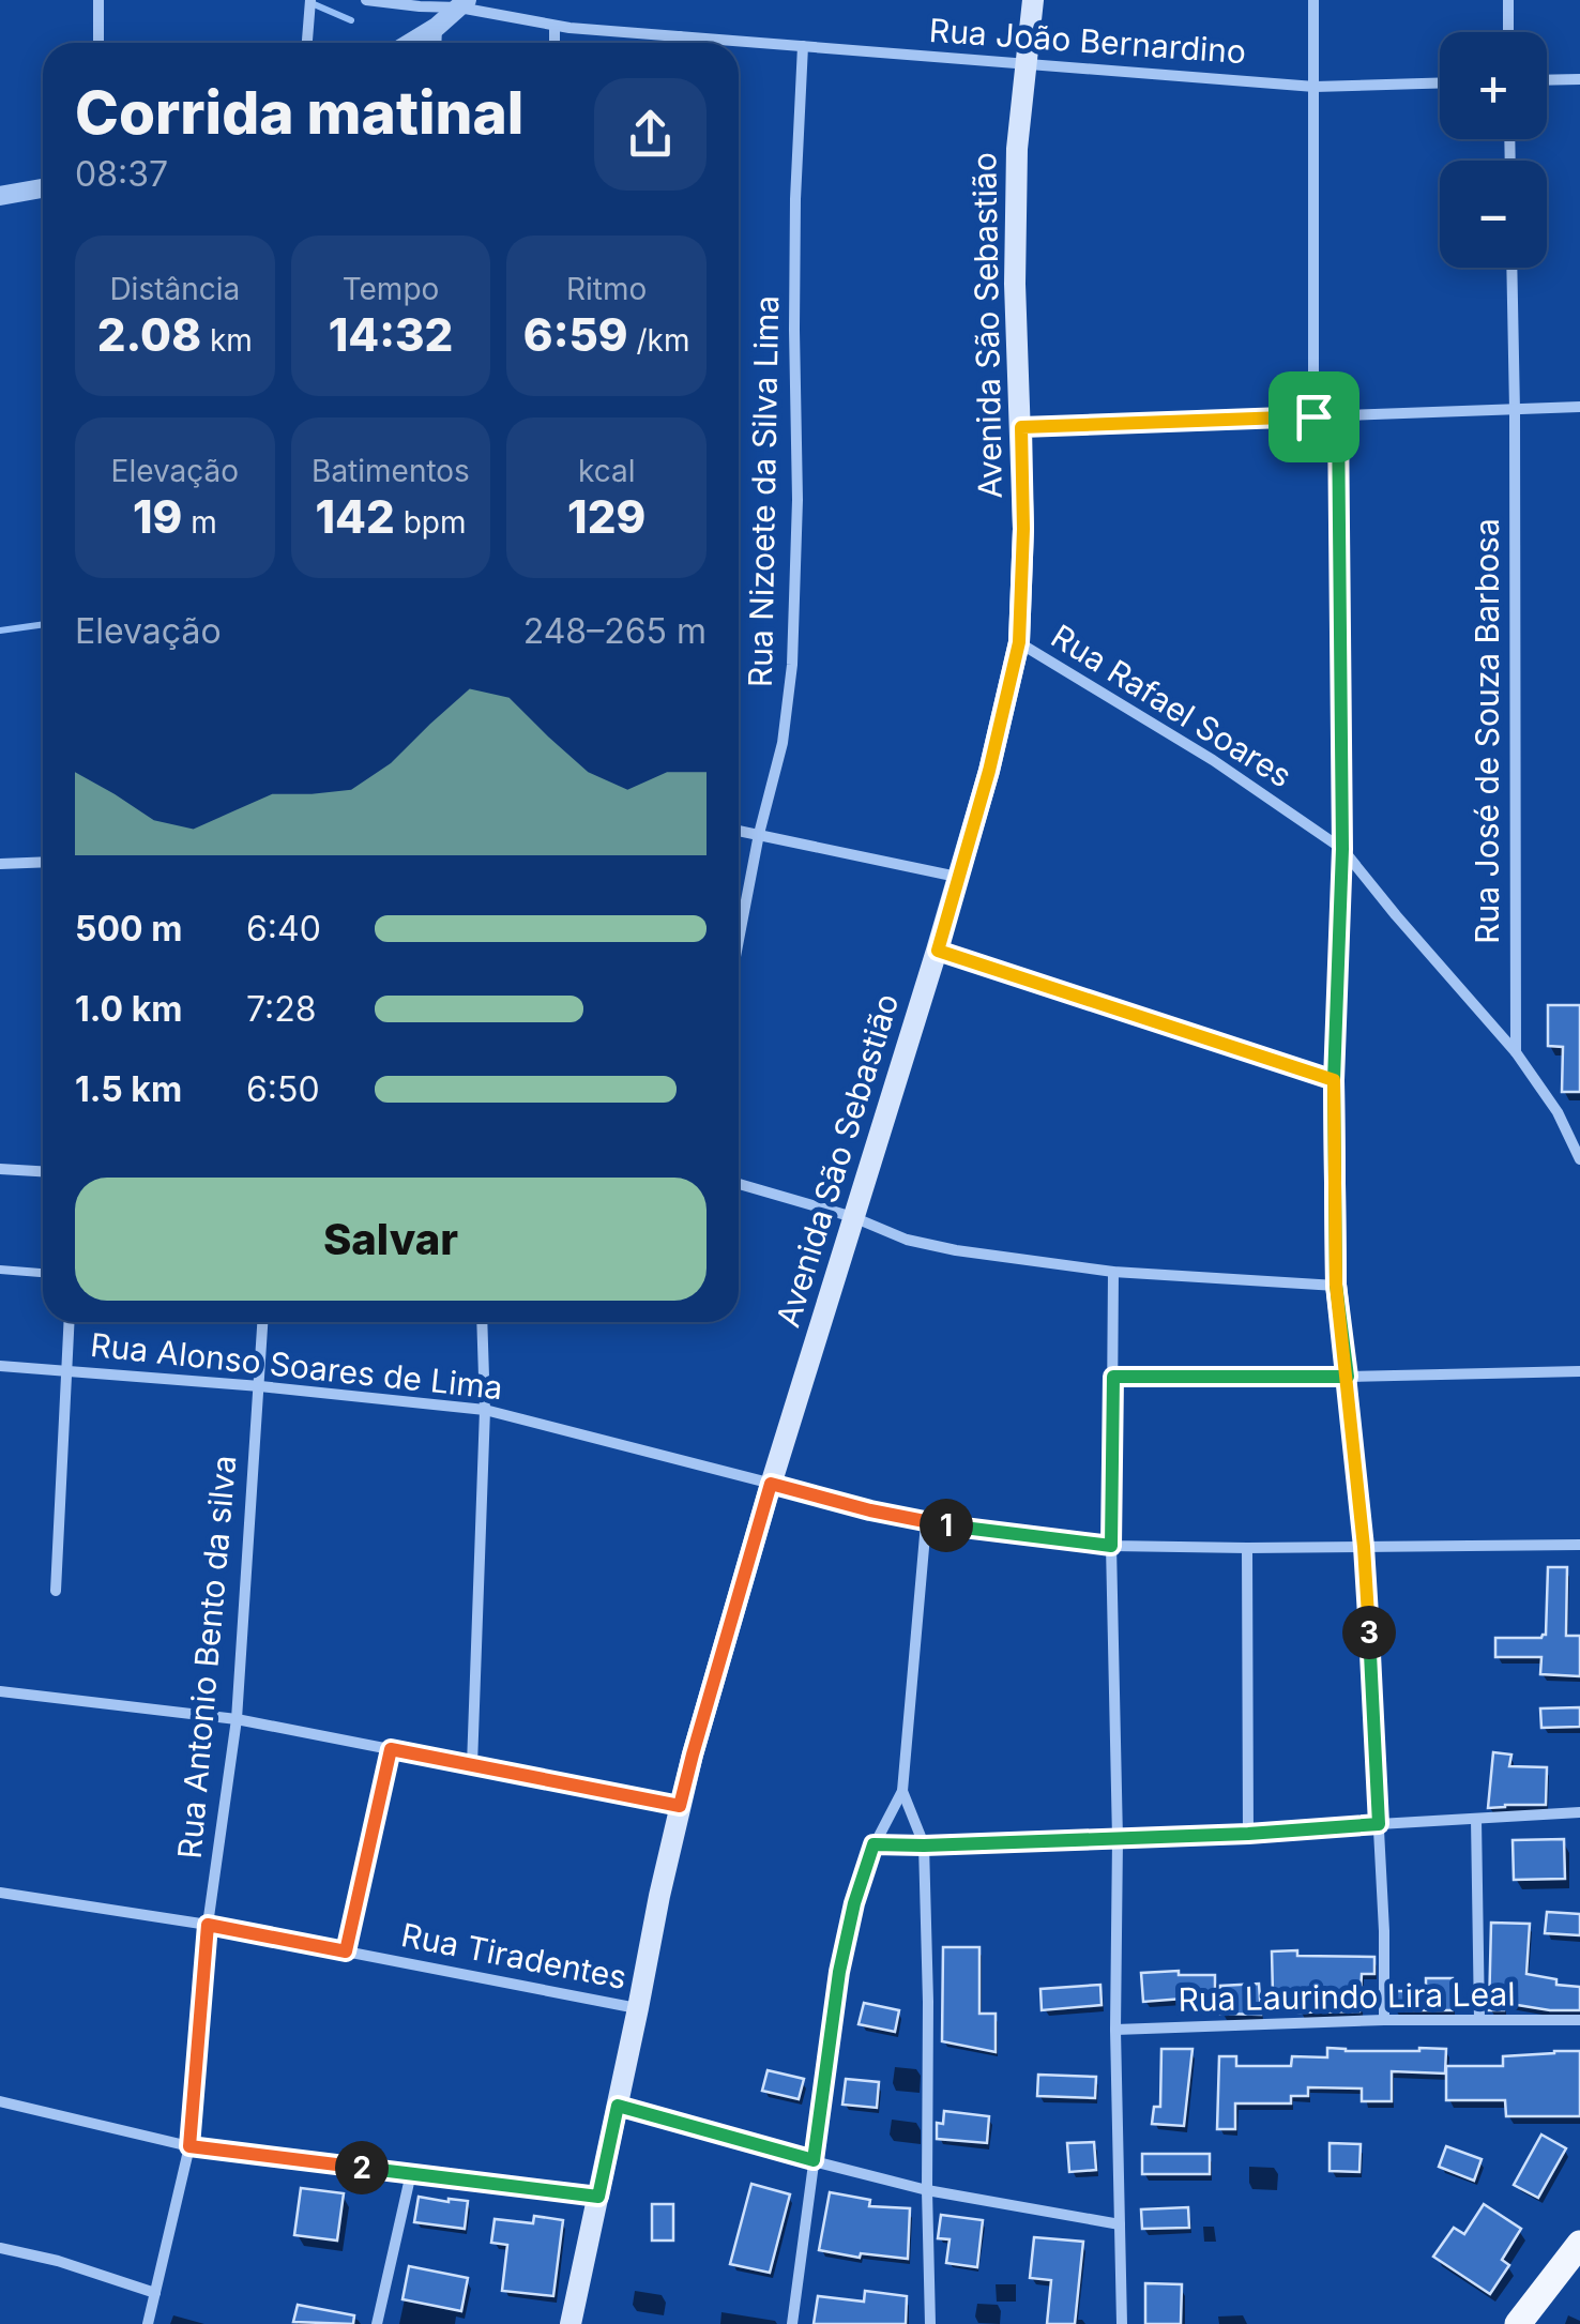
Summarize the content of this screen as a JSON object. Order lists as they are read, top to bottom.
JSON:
{
  "streets": {
    "main road": ["Avenida São Sebastião"],
    "street": [
      "Rua João Bernardino",
      "Rua Nizoete da Silva Lima",
      "Rua Rafael Soares",
      "Rua José de Souza Barbosa",
      "Rua Alonso Soares de Lima",
      "Rua Antonio Bento da silva",
      "Rua Tiradentes",
      "Rua Laurindo Lira Leal"
    ]
  },
  "crossings": [
    ["Rua João Bernardino", "Avenida São Sebastião"],
    ["Rua João Bernardino", "Rua Nizoete da Silva Lima"],
    ["Avenida São Sebastião", "Rua Rafael Soares"],
    ["Avenida São Sebastião", "Rua Alonso Soares de Lima"],
    ["Avenida São Sebastião", "Rua Tiradentes"],
    ["Rua Rafael Soares", "Rua José de Souza Barbosa"],
    ["Rua Alonso Soares de Lima", "Rua Antonio Bento da silva"],
    ["Rua Antonio Bento da silva", "Rua Tiradentes"]
  ],
  "page": {
    "map_buttons": ["+", "−"],
    "heading": ["Corrida matinal", "08:37"],
    "stats": [
      ["Distância", "2.08 km"],
      ["Tempo", "14:32"],
      ["Ritmo", "6:59 /km"],
      ["Elevação", "19 m"],
      ["Batimentos", "142 bpm"],
      ["kcal", "129"]
    ],
    "chart": ["Elevação", "248–265 m"],
    "list": [
      {
        "name": "500 m",
        "note": "6:40"
      },
      {
        "name": "1.0 km",
        "note": "7:28"
      },
      {
        "name": "1.5 km",
        "note": "6:50"
      }
    ],
    "buttons": "Salvar",
    "pins": ["1", "3", "2"]
  }
}
